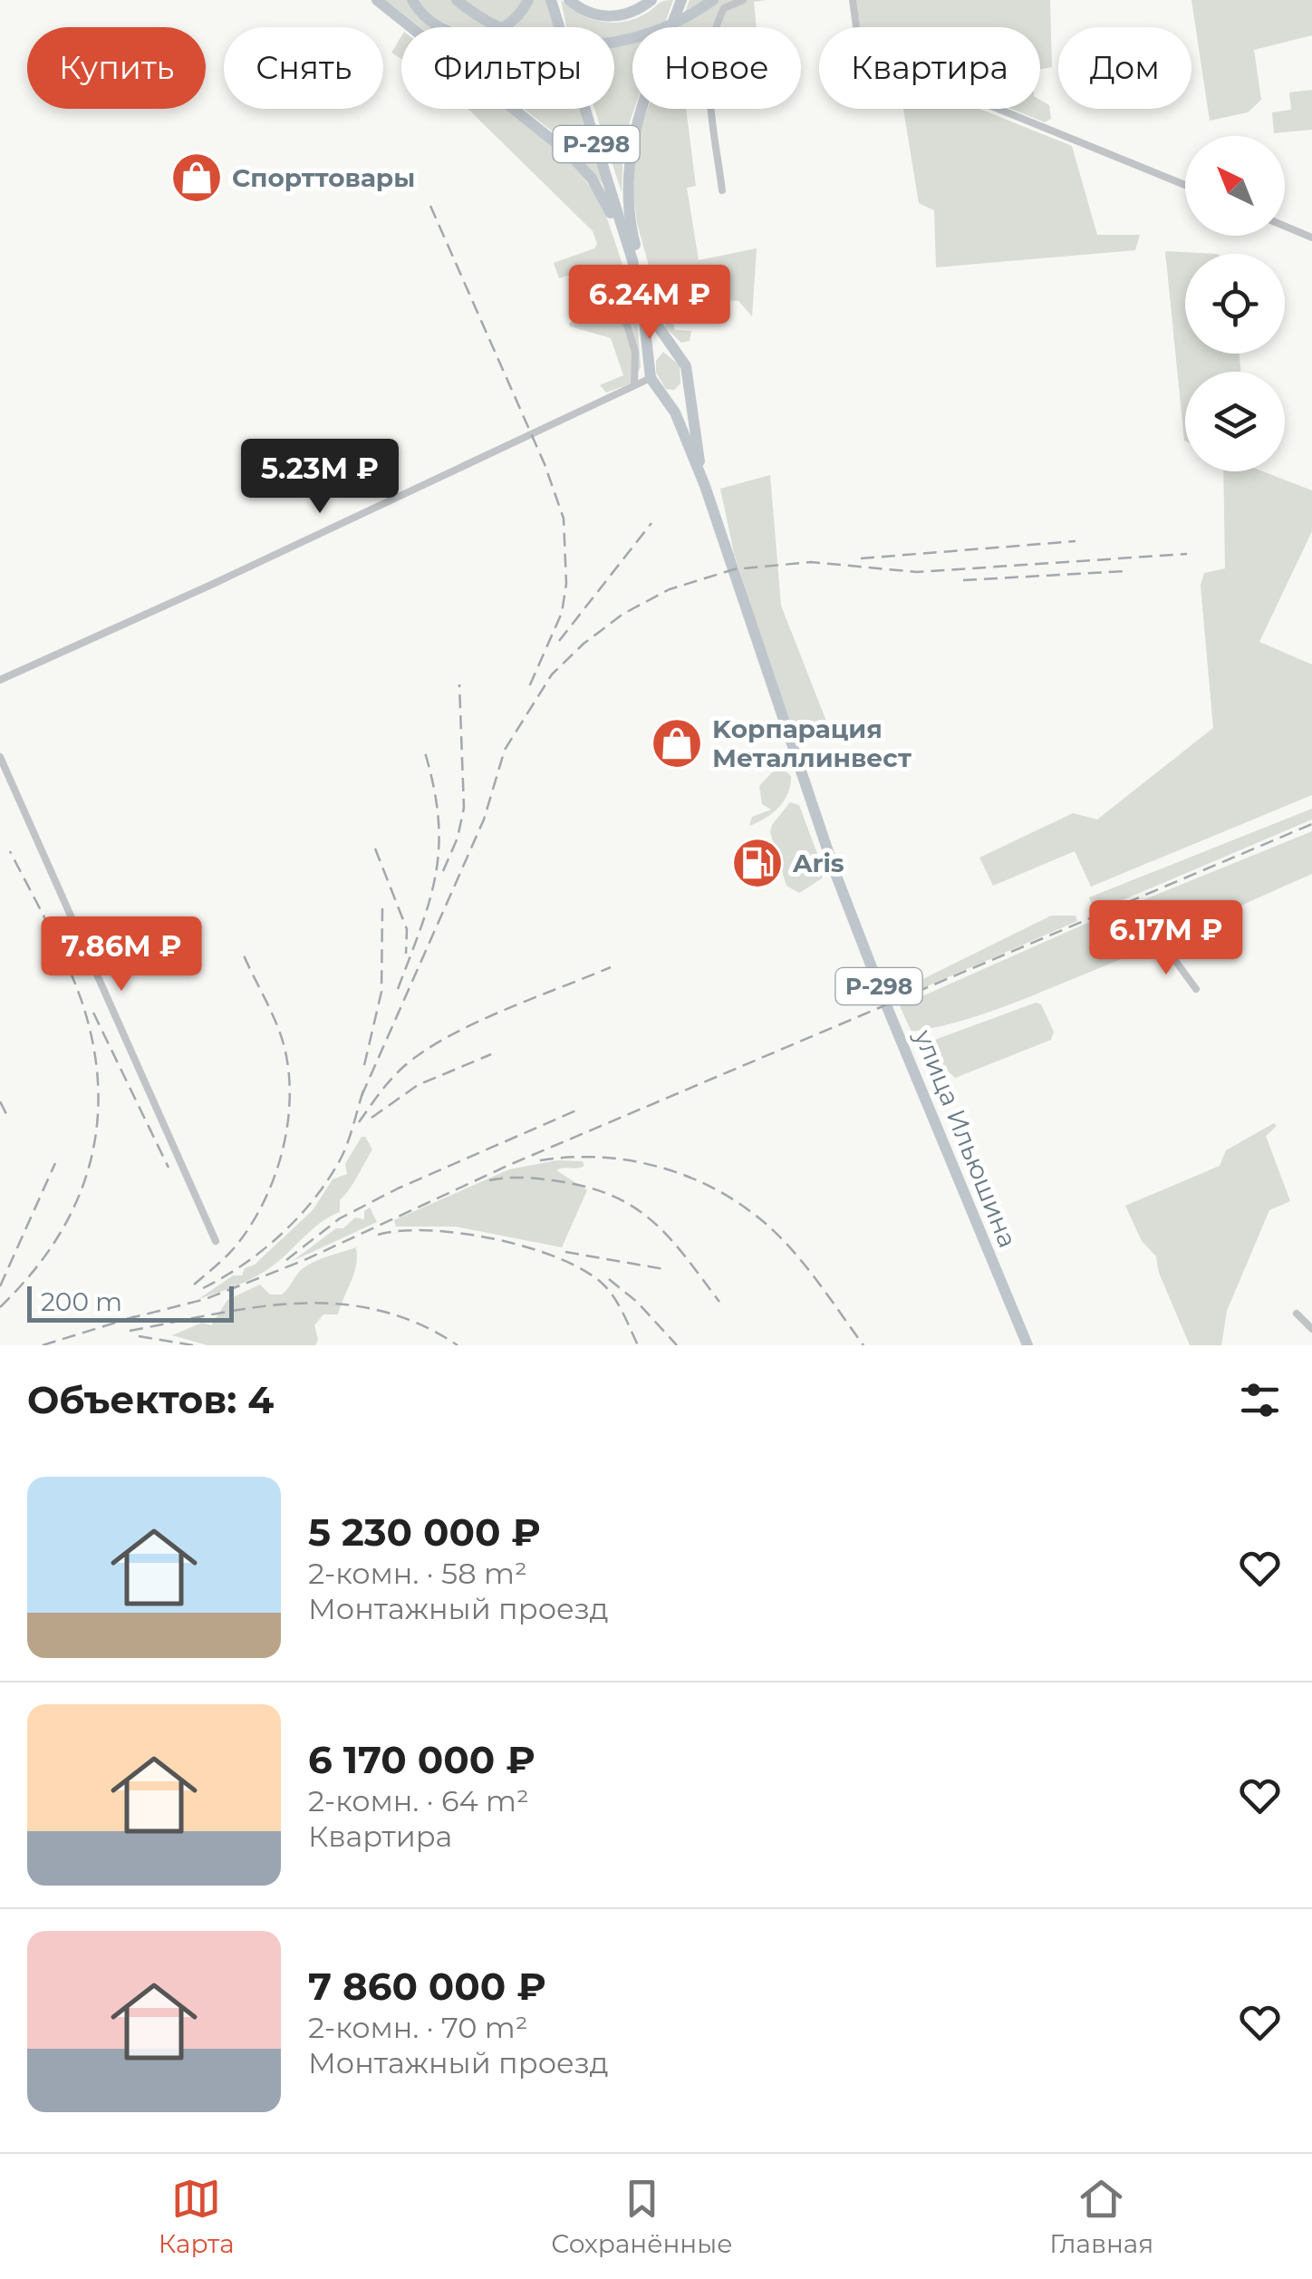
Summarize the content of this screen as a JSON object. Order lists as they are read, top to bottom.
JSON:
{
  "streets": {
    "highway": ["Р-298", "улица Ильюшина"]
  },
  "crossings": [
    ["Р-298", "улица Ильюшина"]
  ],
  "places": {
    "shop": ["Спорттовары", "Kорпарация Металлинвест"],
    "fuel station": ["Aris"]
  },
  "scale_bar": "200 m",
  "north": "top left",
  "page": {
    "chip": [
      "Купить",
      "Снять",
      "Фильтры",
      "Новое",
      "Квартира",
      "Дом"
    ],
    "price": [
      "6.24M ₽",
      "5.23M ₽",
      "6.17M ₽",
      "7.86M ₽"
    ],
    "scale": "200 m",
    "heading": "Объектов: 4",
    "list": [
      {
        "name": "5 230 000 ₽",
        "note": "2-комн. · 58 m² · Монтажный проезд"
      },
      {
        "name": "6 170 000 ₽",
        "note": "2-комн. · 64 m² · Квартира"
      },
      {
        "name": "7 860 000 ₽",
        "note": "2-комн. · 70 m² · Монтажный проезд"
      }
    ],
    "tabs": ["Карта", "Сохранённые", "Главная"]
  }
}
